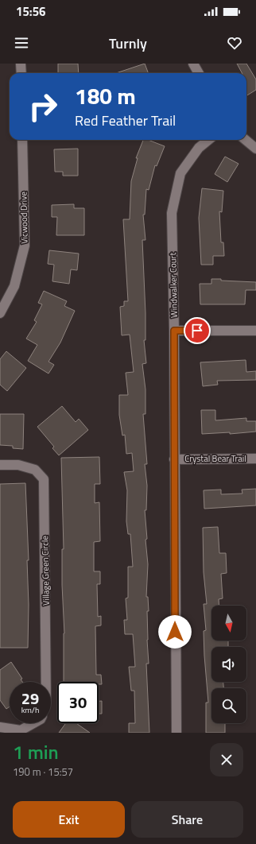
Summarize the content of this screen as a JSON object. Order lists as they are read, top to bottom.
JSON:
{
  "streets": {
    "street": [
      "Vicwood Drive",
      "Windwalker Court",
      "Crystal Bear Trail",
      "Village Green Circle"
    ]
  },
  "crossings": [
    ["Windwalker Court", "Crystal Bear Trail"]
  ],
  "north": "bottom",
  "page": {
    "status": "15:56",
    "header": "Turnly",
    "turn": ["180 m", "Red Feather Trail"],
    "speed": "29 km/h",
    "limit": "30",
    "heading": ["1 min", "190 m · 15:57"],
    "buttons": ["Exit", "Share"]
  }
}
